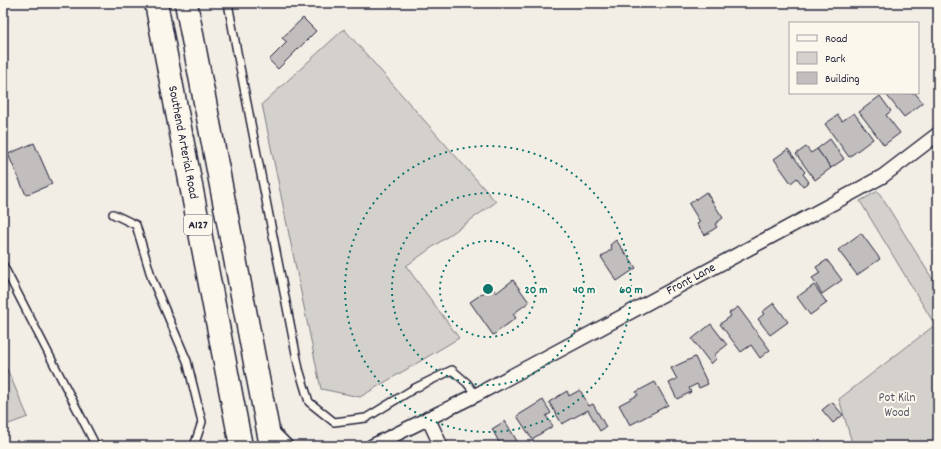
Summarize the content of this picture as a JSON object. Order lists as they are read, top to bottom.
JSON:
{
  "streets": {
    "highway": ["Southend Arterial Road", "A127"],
    "street": ["Front Lane"]
  },
  "parks": ["Pot Kiln Wood"],
  "legend": ["Road", "Park", "Building"],
  "rings": ["20 m", "40 m", "60 m"]
}
